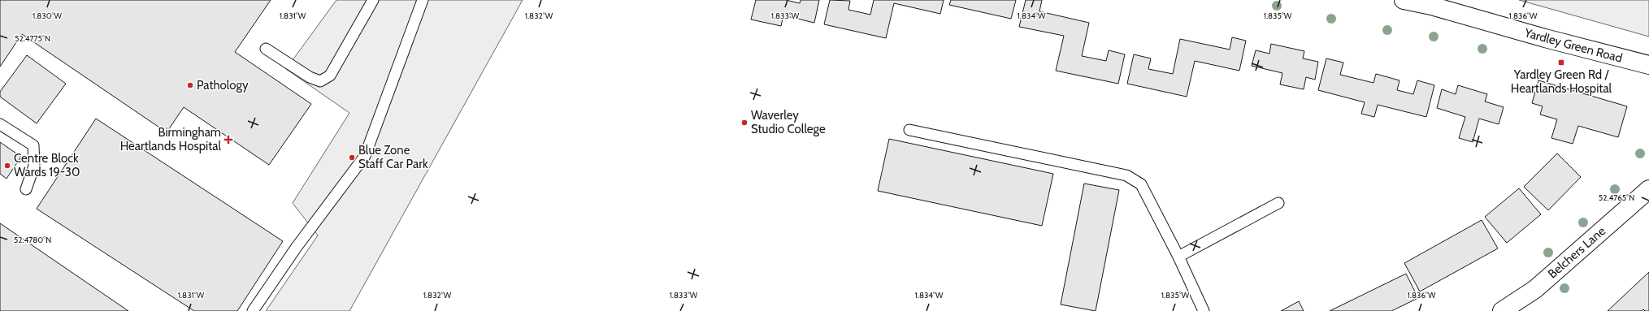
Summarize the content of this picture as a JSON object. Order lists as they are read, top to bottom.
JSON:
{
  "streets": {
    "street": ["Yardley Green Road", "Belchers Lane"]
  },
  "places": {
    "transit": ["Yardley Green Rd / Heartlands Hospital"],
    "other": [
      "Pathology",
      "Waverley Studio College",
      "Blue Zone Staff Car Park",
      "Centre Block Wards 19-30"
    ],
    "health": ["Birmingham Heartlands Hospital"]
  },
  "coordinates": [
    "1.831°W",
    "1.832°W",
    "1.833°W",
    "1.836°W",
    "1.830°W",
    "1.834°W",
    "1.835°W",
    "52.4775°N",
    "52.4765°N",
    "52.4780°N"
  ]
}
